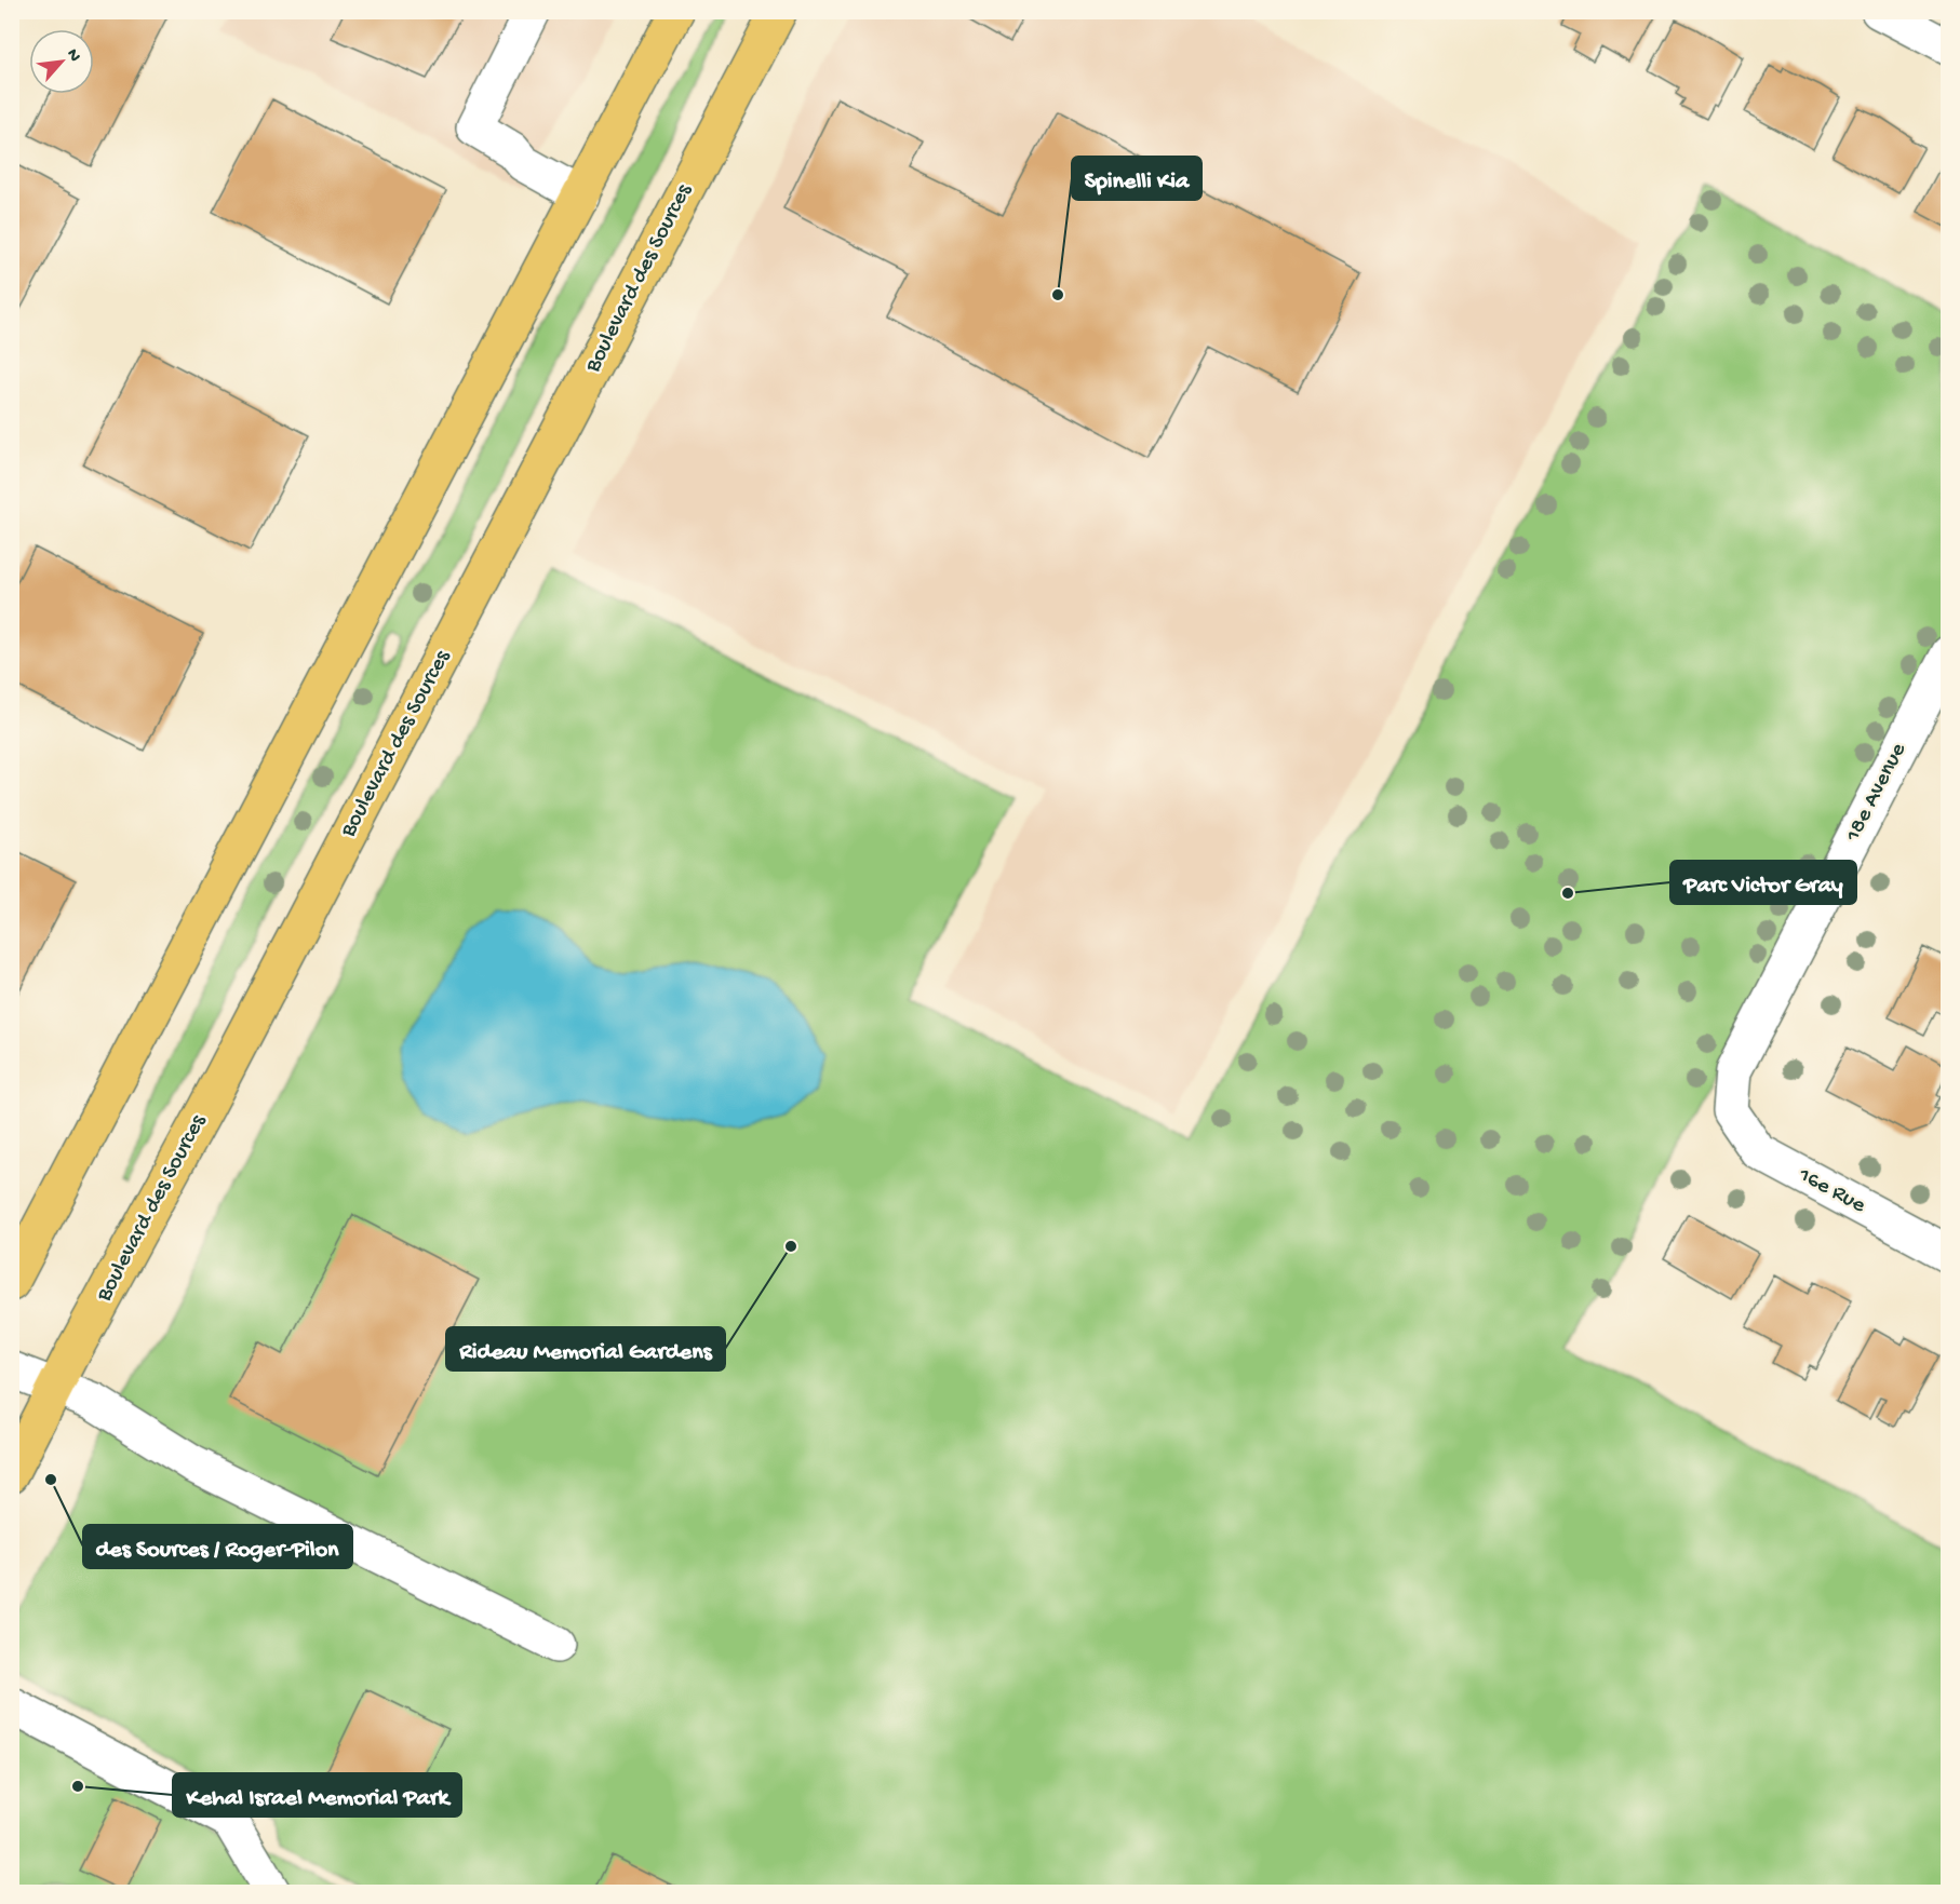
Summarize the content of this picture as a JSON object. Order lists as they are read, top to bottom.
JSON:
{
  "streets": {
    "main road": ["Boulevard des Sources"],
    "street": ["18e Avenue", "16e Rue"]
  },
  "crossings": [
    ["18e Avenue", "16e Rue"]
  ],
  "places": [
    "Spinelli Kia",
    "Parc Victor Gray",
    "Rideau Memorial Gardens",
    "des Sources / Roger-Pilon",
    "Kehal Israel Memorial Park"
  ],
  "north": "top right"
}
